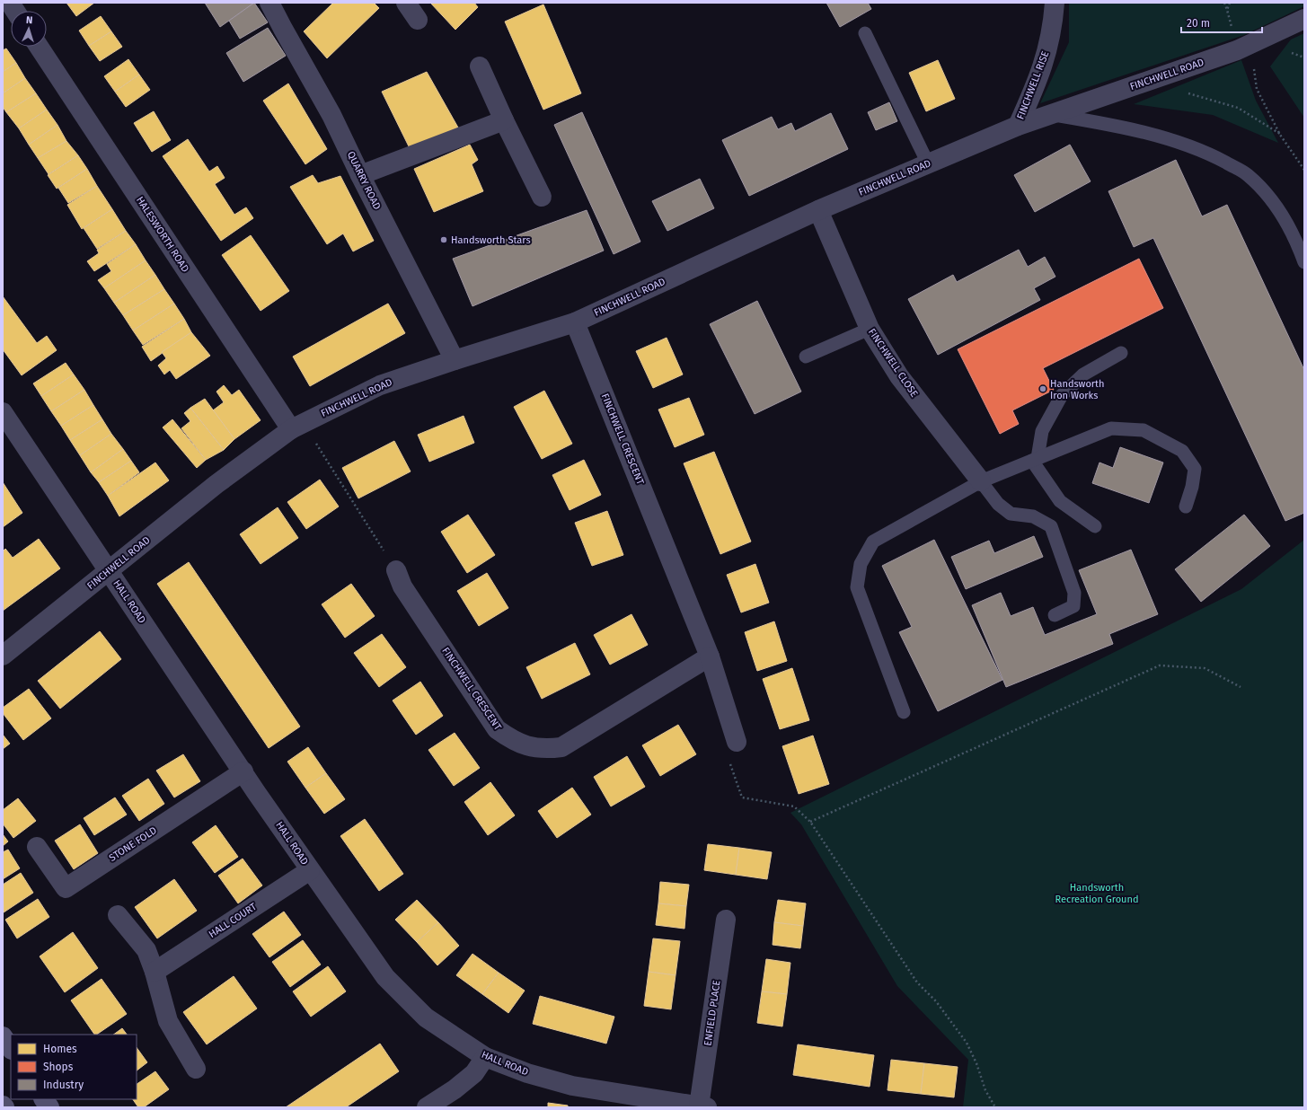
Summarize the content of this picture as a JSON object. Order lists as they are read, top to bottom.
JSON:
{
  "streets": {
    "street": [
      "FINCHWELL ROAD",
      "FINCHWELL RISE",
      "QUARRY ROAD",
      "HALESWORTH ROAD",
      "FINCHWELL CLOSE",
      "FINCHWELL CRESCENT",
      "HALL ROAD",
      "STONE FOLD",
      "HALL COURT",
      "ENFIELD PLACE"
    ]
  },
  "crossings": [
    ["FINCHWELL ROAD", "FINCHWELL RISE"],
    ["FINCHWELL ROAD", "QUARRY ROAD"],
    ["FINCHWELL ROAD", "HALESWORTH ROAD"],
    ["FINCHWELL ROAD", "FINCHWELL CLOSE"],
    ["FINCHWELL ROAD", "FINCHWELL CRESCENT"],
    ["FINCHWELL ROAD", "HALL ROAD"],
    ["HALL ROAD", "STONE FOLD"],
    ["HALL ROAD", "HALL COURT"],
    ["HALL ROAD", "ENFIELD PLACE"]
  ],
  "parks": ["Handsworth Recreation Ground"],
  "places": ["Handsworth Stars", "Handsworth Iron Works"],
  "legend": ["Homes", "Shops", "Industry"],
  "scale_bar": "20 m",
  "north": "top"
}
